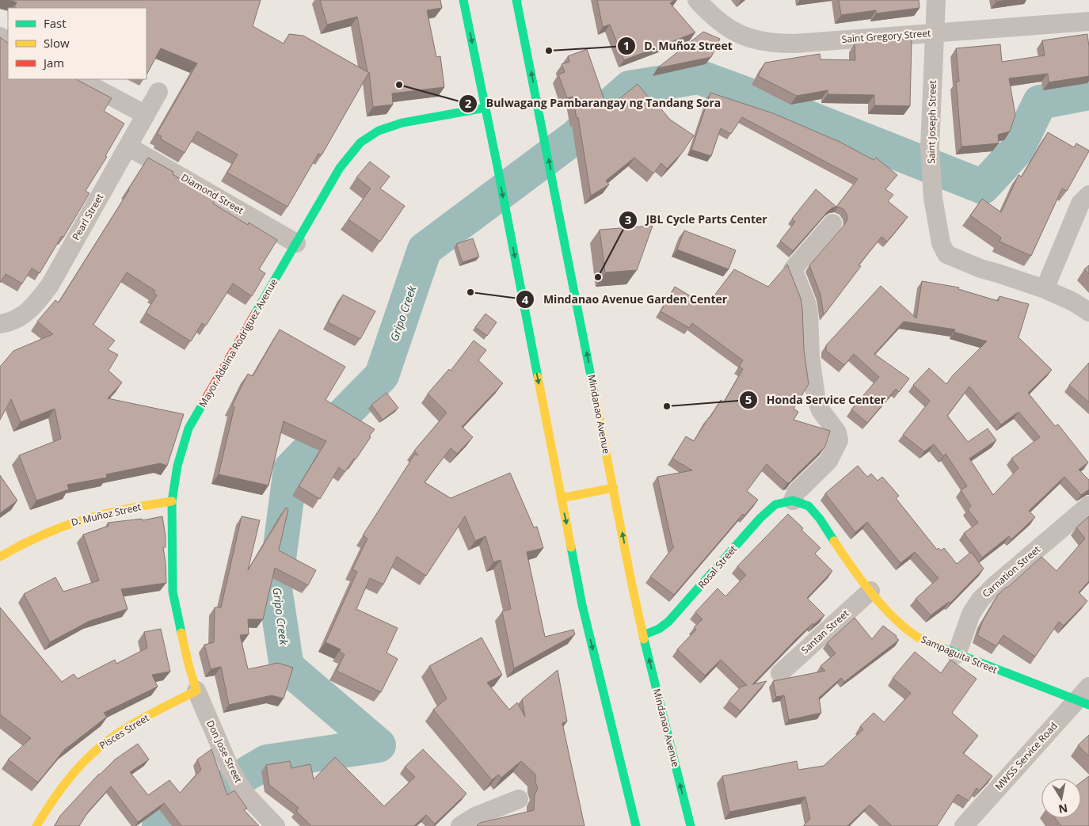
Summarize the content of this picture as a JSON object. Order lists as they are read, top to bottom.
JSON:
{
  "streets": {
    "main road": [
      "Mayor Adelina Rodriguez Avenue",
      "Mindanao Avenue",
      "D. Muñoz Street",
      "Rosal Street",
      "Sampaguita Street",
      "Pisces Street"
    ],
    "street": [
      "Saint Gregory Street",
      "Saint Joseph Street",
      "Diamond Street",
      "Pearl Street",
      "Carnation Street",
      "Santan Street",
      "Don Jose Street",
      "MWSS Service Road"
    ]
  },
  "crossings": [
    ["Saint Gregory Street", "Saint Joseph Street"],
    ["Diamond Street", "Pearl Street"],
    ["Diamond Street", "Mayor Adelina Rodriguez Avenue"],
    ["Mayor Adelina Rodriguez Avenue", "D. Muñoz Street"],
    ["Mayor Adelina Rodriguez Avenue", "Pisces Street"],
    ["Mayor Adelina Rodriguez Avenue", "Don Jose Street"],
    ["Mindanao Avenue", "Rosal Street"],
    ["Rosal Street", "Sampaguita Street"],
    ["Carnation Street", "Sampaguita Street"],
    ["Santan Street", "Sampaguita Street"],
    ["Sampaguita Street", "MWSS Service Road"],
    ["Pisces Street", "Don Jose Street"]
  ],
  "water": ["Gripo Creek"],
  "places": [
    "D. Muñoz Street",
    "Bulwagang Pambarangay ng Tandang Sora",
    "JBL Cycle Parts Center",
    "Mindanao Avenue Garden Center",
    "Honda Service Center"
  ],
  "legend": ["Fast", "Slow", "Jam"],
  "north": "bottom"
}
